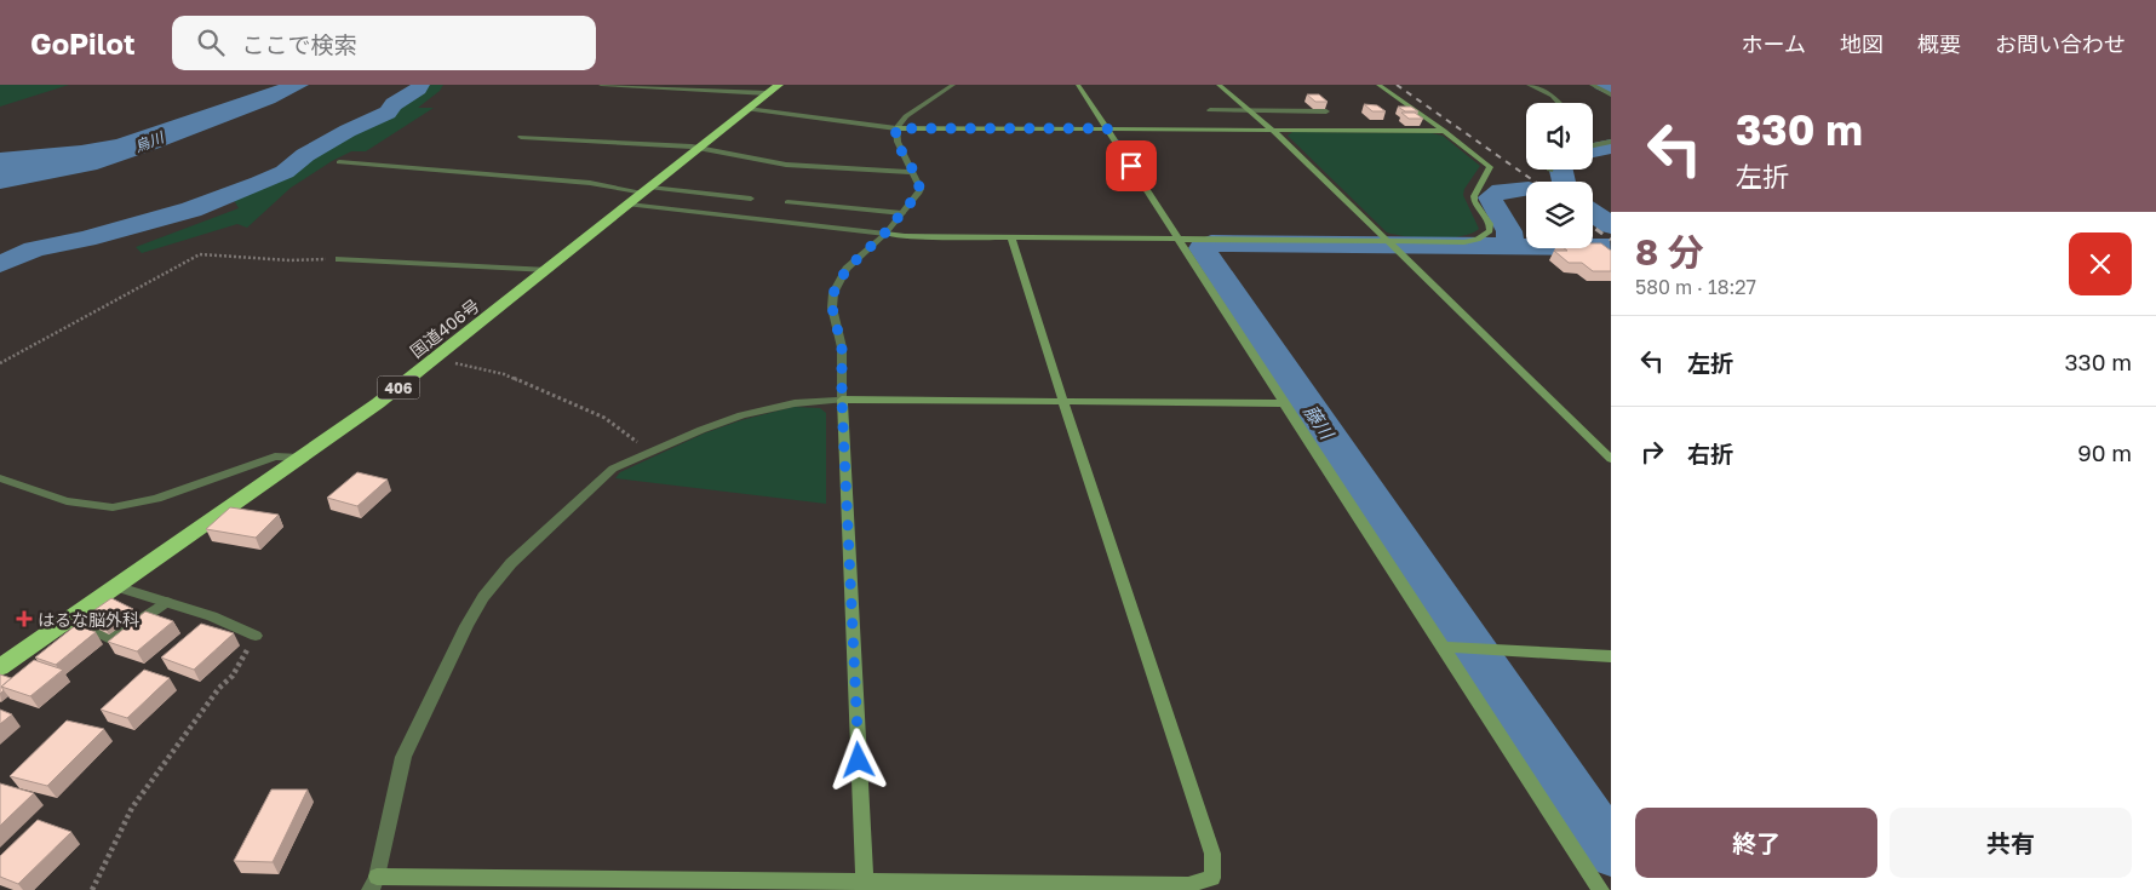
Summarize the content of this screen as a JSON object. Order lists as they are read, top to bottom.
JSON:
{
  "streets": {
    "highway": ["国道406号", "406"]
  },
  "water": ["烏川", "藤川"],
  "places": {
    "health": ["はるな脳外科"]
  },
  "page": {
    "header": "GoPilot",
    "search": "ここで検索",
    "nav": [
      "ホーム",
      "地図",
      "概要",
      "お問い合わせ"
    ],
    "turn": ["330 m", "左折"],
    "heading": ["8 分", "580 m · 18:27"],
    "list": [
      {
        "name": "左折",
        "value": "330 m"
      },
      {
        "name": "右折",
        "value": "90 m"
      }
    ],
    "buttons": ["終了", "共有"]
  }
}
